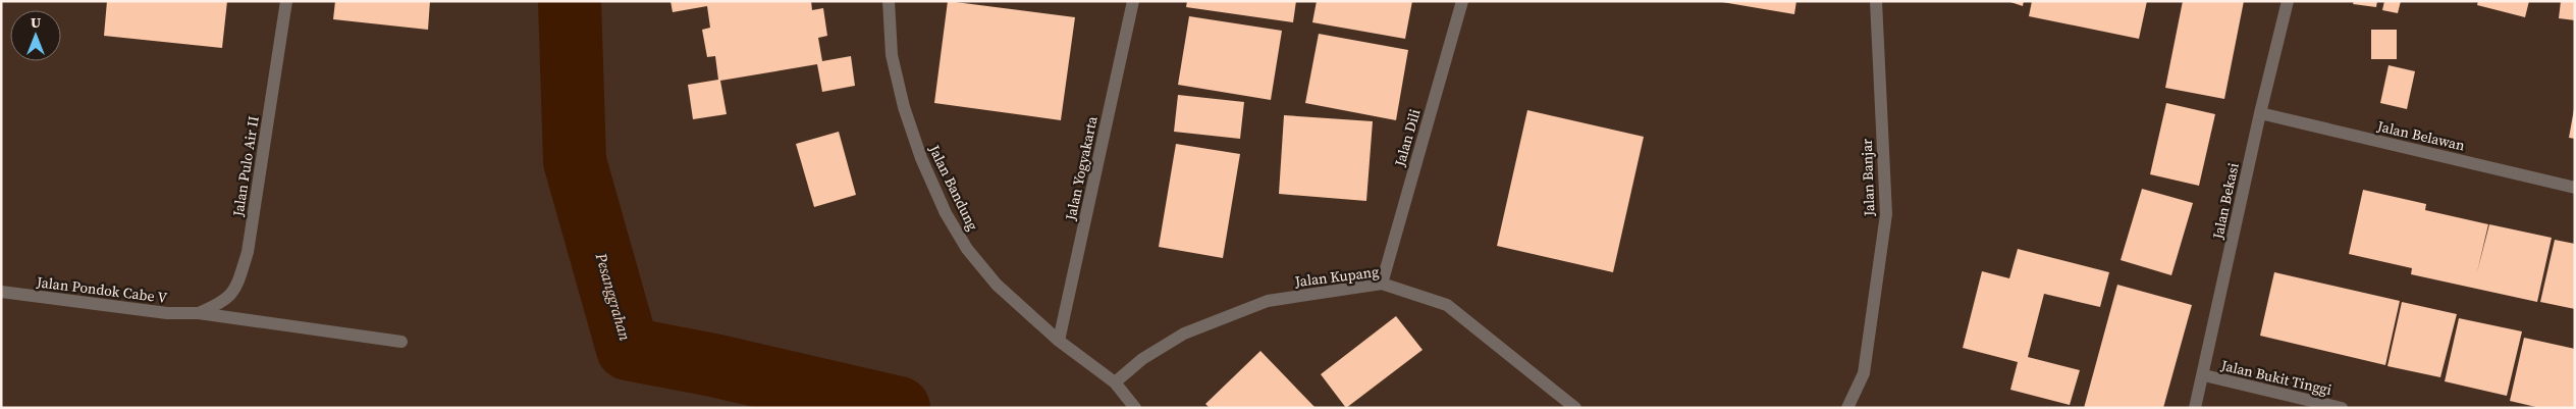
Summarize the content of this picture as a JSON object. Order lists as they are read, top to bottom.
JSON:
{
  "streets": {
    "street": [
      "Jalan Belawan",
      "Jalan Dili",
      "Jalan Pulo Air II",
      "Jalan Yogyakarta",
      "Jalan Banjar",
      "Jalan Bandung",
      "Jalan Bekasi",
      "Jalan Kupang",
      "Jalan Pondok Cabe V",
      "Jalan Bukit Tinggi"
    ]
  },
  "crossings": [
    ["Jalan Belawan", "Jalan Bekasi"],
    ["Jalan Dili", "Jalan Kupang"],
    ["Jalan Pulo Air II", "Jalan Pondok Cabe V"],
    ["Jalan Yogyakarta", "Jalan Bandung"],
    ["Jalan Bandung", "Jalan Kupang"],
    ["Jalan Bekasi", "Jalan Bukit Tinggi"]
  ],
  "water": ["Pesanggrahan"],
  "north": "top"
}
